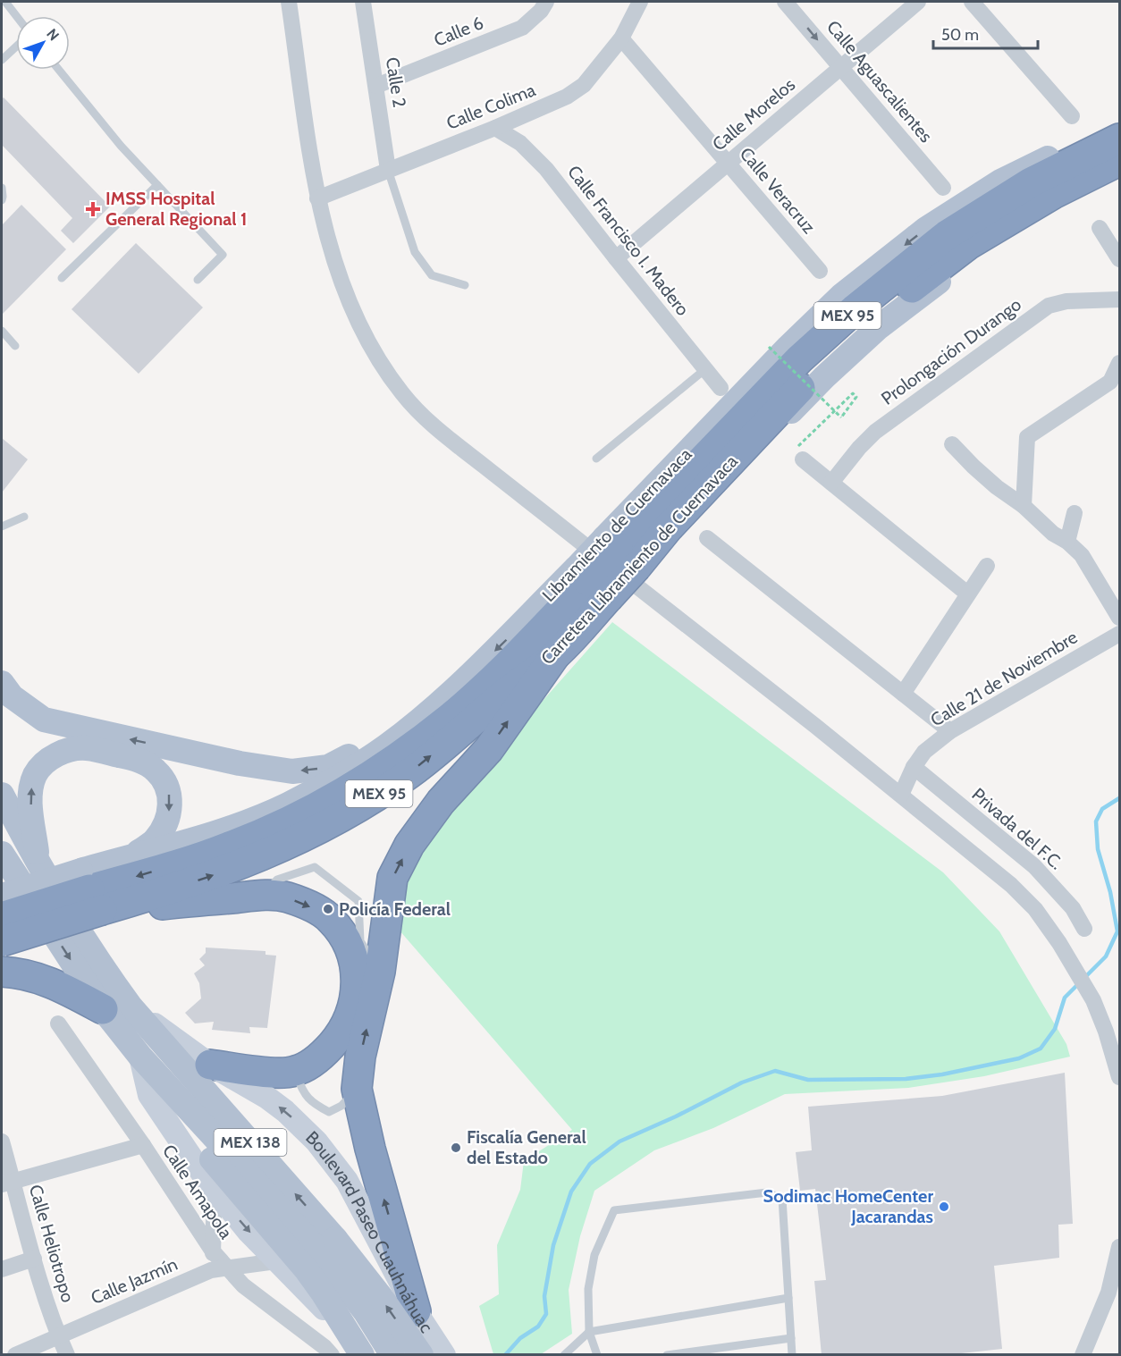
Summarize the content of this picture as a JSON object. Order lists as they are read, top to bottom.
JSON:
{
  "streets": {
    "highway": ["MEX 95", "Carretera Libramiento de Cuernavaca"],
    "main road": ["Libramiento de Cuernavaca", "MEX 138", "Boulevard Paseo Cuauhnáhuac"],
    "street": [
      "Calle 6",
      "Calle Aguascalientes",
      "Calle 2",
      "Calle Colima",
      "Calle Morelos",
      "Calle Veracruz",
      "Calle Francisco I. Madero",
      "Prolongación Durango",
      "Calle 21 de Noviembre",
      "Privada del F.C.",
      "Calle Amapola",
      "Calle Heliotropo",
      "Calle Jazmín"
    ]
  },
  "crossings": [
    ["Calle 6", "Calle 2"],
    ["Calle Aguascalientes", "Calle Morelos"],
    ["Calle 2", "Calle Colima"],
    ["Calle Colima", "Calle Veracruz"],
    ["Calle Colima", "Calle Francisco I. Madero"],
    ["Calle Morelos", "Calle Veracruz"],
    ["Calle Morelos", "Calle Francisco I. Madero"],
    ["MEX 95", "Libramiento de Cuernavaca"],
    ["MEX 95", "Carretera Libramiento de Cuernavaca"],
    ["Libramiento de Cuernavaca", "Carretera Libramiento de Cuernavaca"],
    ["Calle 21 de Noviembre", "Privada del F.C."],
    ["MEX 138", "Boulevard Paseo Cuauhnáhuac"],
    ["Calle Amapola", "Calle Jazmín"],
    ["Boulevard Paseo Cuauhnáhuac", "Calle Jazmín"],
    ["Calle Heliotropo", "Calle Jazmín"]
  ],
  "one_way": ["Calle Aguascalientes"],
  "places": {
    "health": ["IMSS Hospital General Regional 1"],
    "other": ["Policía Federal", "Fiscalía General del Estado", "Sodimac HomeCenter Jacarandas"]
  },
  "scale_bar": "50 m",
  "north": "top right"
}
